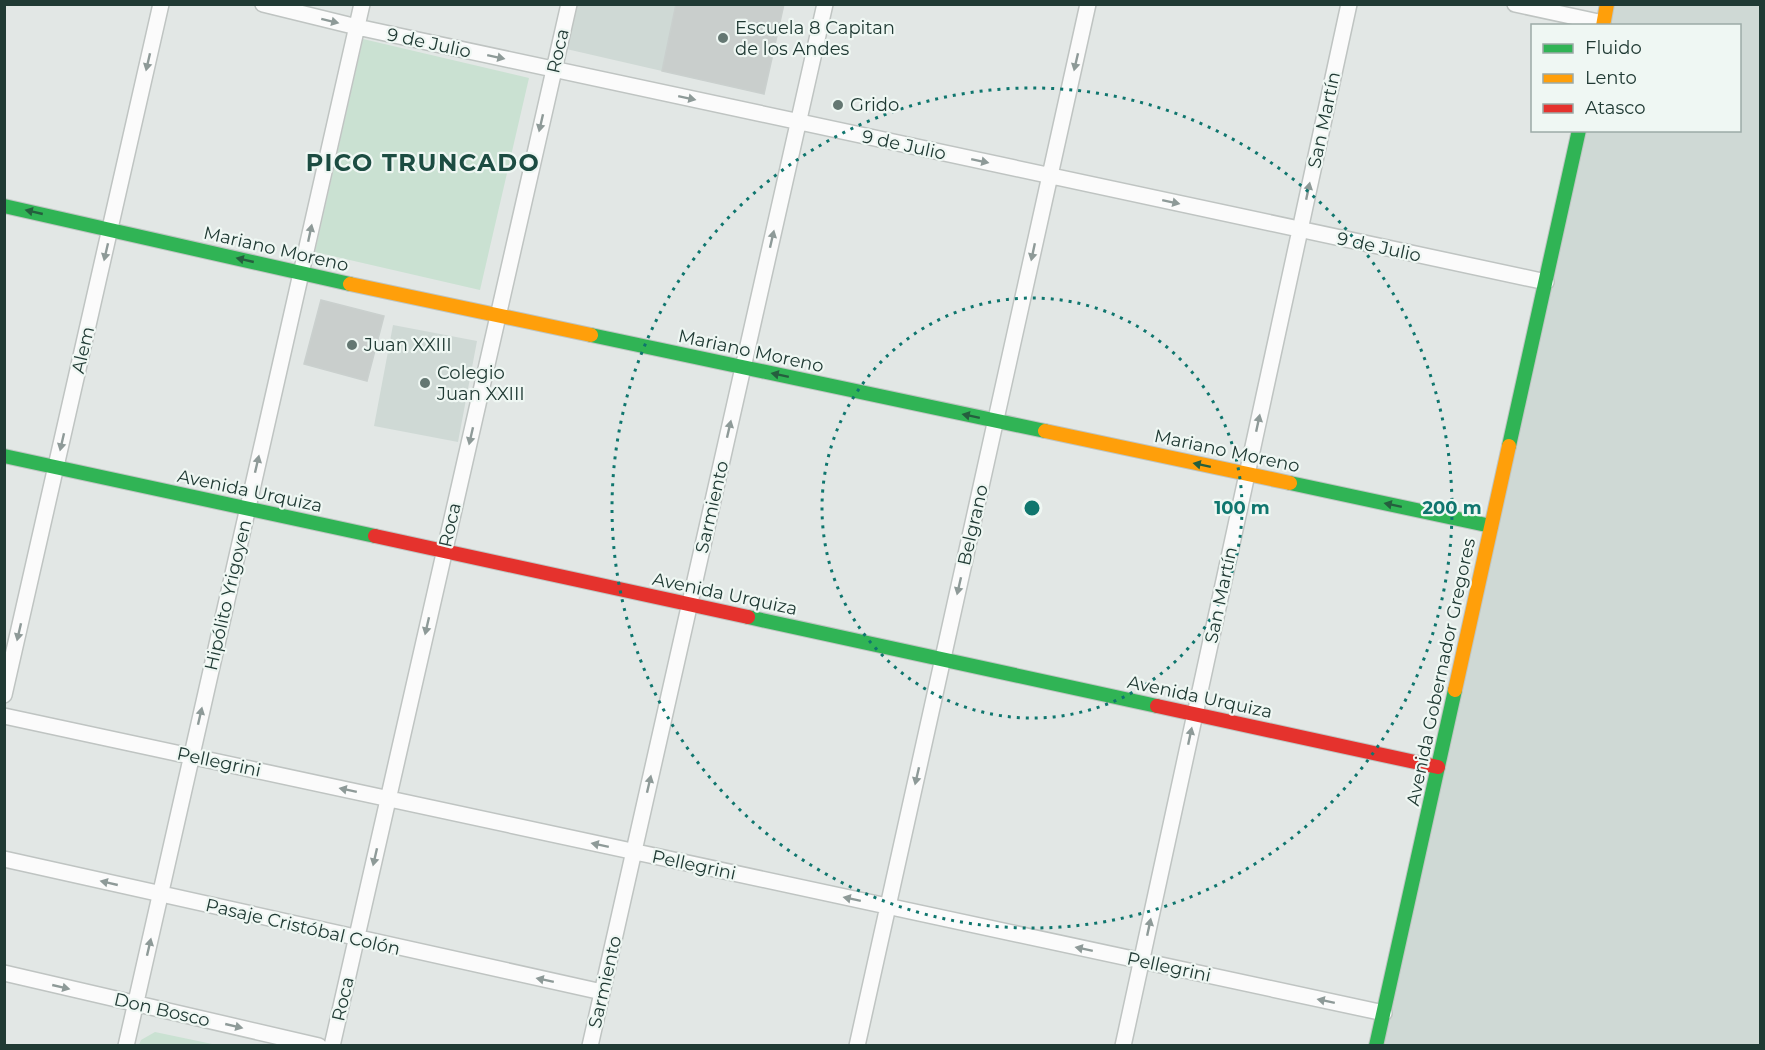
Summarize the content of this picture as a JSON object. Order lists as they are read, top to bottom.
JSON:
{
  "streets": {
    "street": [
      "9 de Julio",
      "Roca",
      "San Martín",
      "Mariano Moreno",
      "Alem",
      "Avenida Urquiza",
      "Sarmiento",
      "Belgrano",
      "Hipólito Yrigoyen",
      "Avenida Gobernador Gregores",
      "Pellegrini",
      "Pasaje Cristóbal Colón",
      "Don Bosco"
    ]
  },
  "crossings": [
    ["9 de Julio", "Roca"],
    ["9 de Julio", "San Martín"],
    ["9 de Julio", "Sarmiento"],
    ["9 de Julio", "Belgrano"],
    ["9 de Julio", "Hipólito Yrigoyen"],
    ["9 de Julio", "Avenida Gobernador Gregores"],
    ["Roca", "Mariano Moreno"],
    ["Roca", "Avenida Urquiza"],
    ["Roca", "Pellegrini"],
    ["Roca", "Pasaje Cristóbal Colón"],
    ["San Martín", "Mariano Moreno"],
    ["San Martín", "Avenida Urquiza"],
    ["San Martín", "Pellegrini"],
    ["Mariano Moreno", "Alem"],
    ["Mariano Moreno", "Sarmiento"],
    ["Mariano Moreno", "Belgrano"],
    ["Mariano Moreno", "Hipólito Yrigoyen"],
    ["Mariano Moreno", "Avenida Gobernador Gregores"],
    ["Alem", "Avenida Urquiza"],
    ["Avenida Urquiza", "Sarmiento"],
    ["Avenida Urquiza", "Belgrano"],
    ["Avenida Urquiza", "Hipólito Yrigoyen"],
    ["Avenida Urquiza", "Avenida Gobernador Gregores"],
    ["Sarmiento", "Pellegrini"],
    ["Sarmiento", "Pasaje Cristóbal Colón"],
    ["Belgrano", "Pellegrini"],
    ["Hipólito Yrigoyen", "Pellegrini"],
    ["Hipólito Yrigoyen", "Pasaje Cristóbal Colón"],
    ["Hipólito Yrigoyen", "Don Bosco"],
    ["Avenida Gobernador Gregores", "Pellegrini"]
  ],
  "one_way": [
    "9 de Julio",
    "Roca",
    "San Martín",
    "Mariano Moreno",
    "Alem",
    "Sarmiento",
    "Belgrano",
    "Hipólito Yrigoyen",
    "Pellegrini",
    "Pasaje Cristóbal Colón",
    "Don Bosco"
  ],
  "districts": ["PICO TRUNCADO"],
  "places": [
    "Escuela 8 Capitan de los Andes",
    "Grido",
    "Juan XXIII",
    "Colegio Juan XXIII"
  ],
  "legend": ["Fluido", "Lento", "Atasco"],
  "rings": ["100 m", "200 m"]
}
